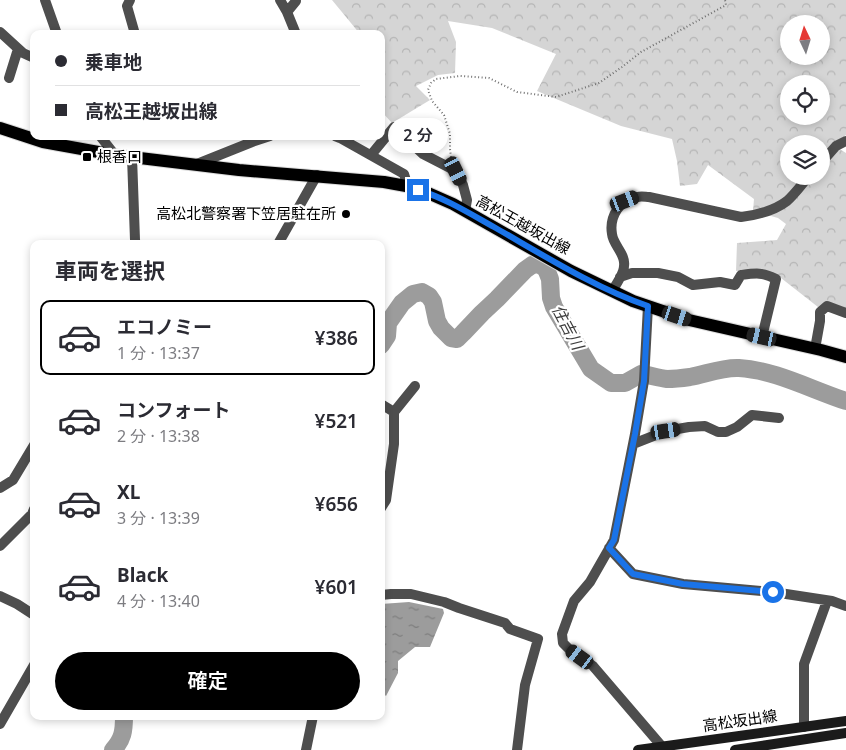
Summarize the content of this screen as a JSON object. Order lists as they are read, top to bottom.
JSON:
{
  "streets": {
    "main road": ["高松王越坂出線", "高松坂出線"]
  },
  "water": ["住吉川"],
  "places": {
    "transit": ["根香口"],
    "other": ["高松北警察署下笠居駐在所"]
  },
  "north": "top",
  "page": {
    "banner": ["乗車地", "高松王越坂出線"],
    "bubble": "2 分",
    "heading": "車両を選択",
    "list": [
      {
        "name": "エコノミー",
        "note": "1 分 · 13:37",
        "value": "¥386"
      },
      {
        "name": "コンフォート",
        "note": "2 分 · 13:38",
        "value": "¥521"
      },
      {
        "name": "XL",
        "note": "3 分 · 13:39",
        "value": "¥656"
      },
      {
        "name": "Black",
        "note": "4 分 · 13:40",
        "value": "¥601"
      }
    ],
    "buttons": "確定"
  }
}
